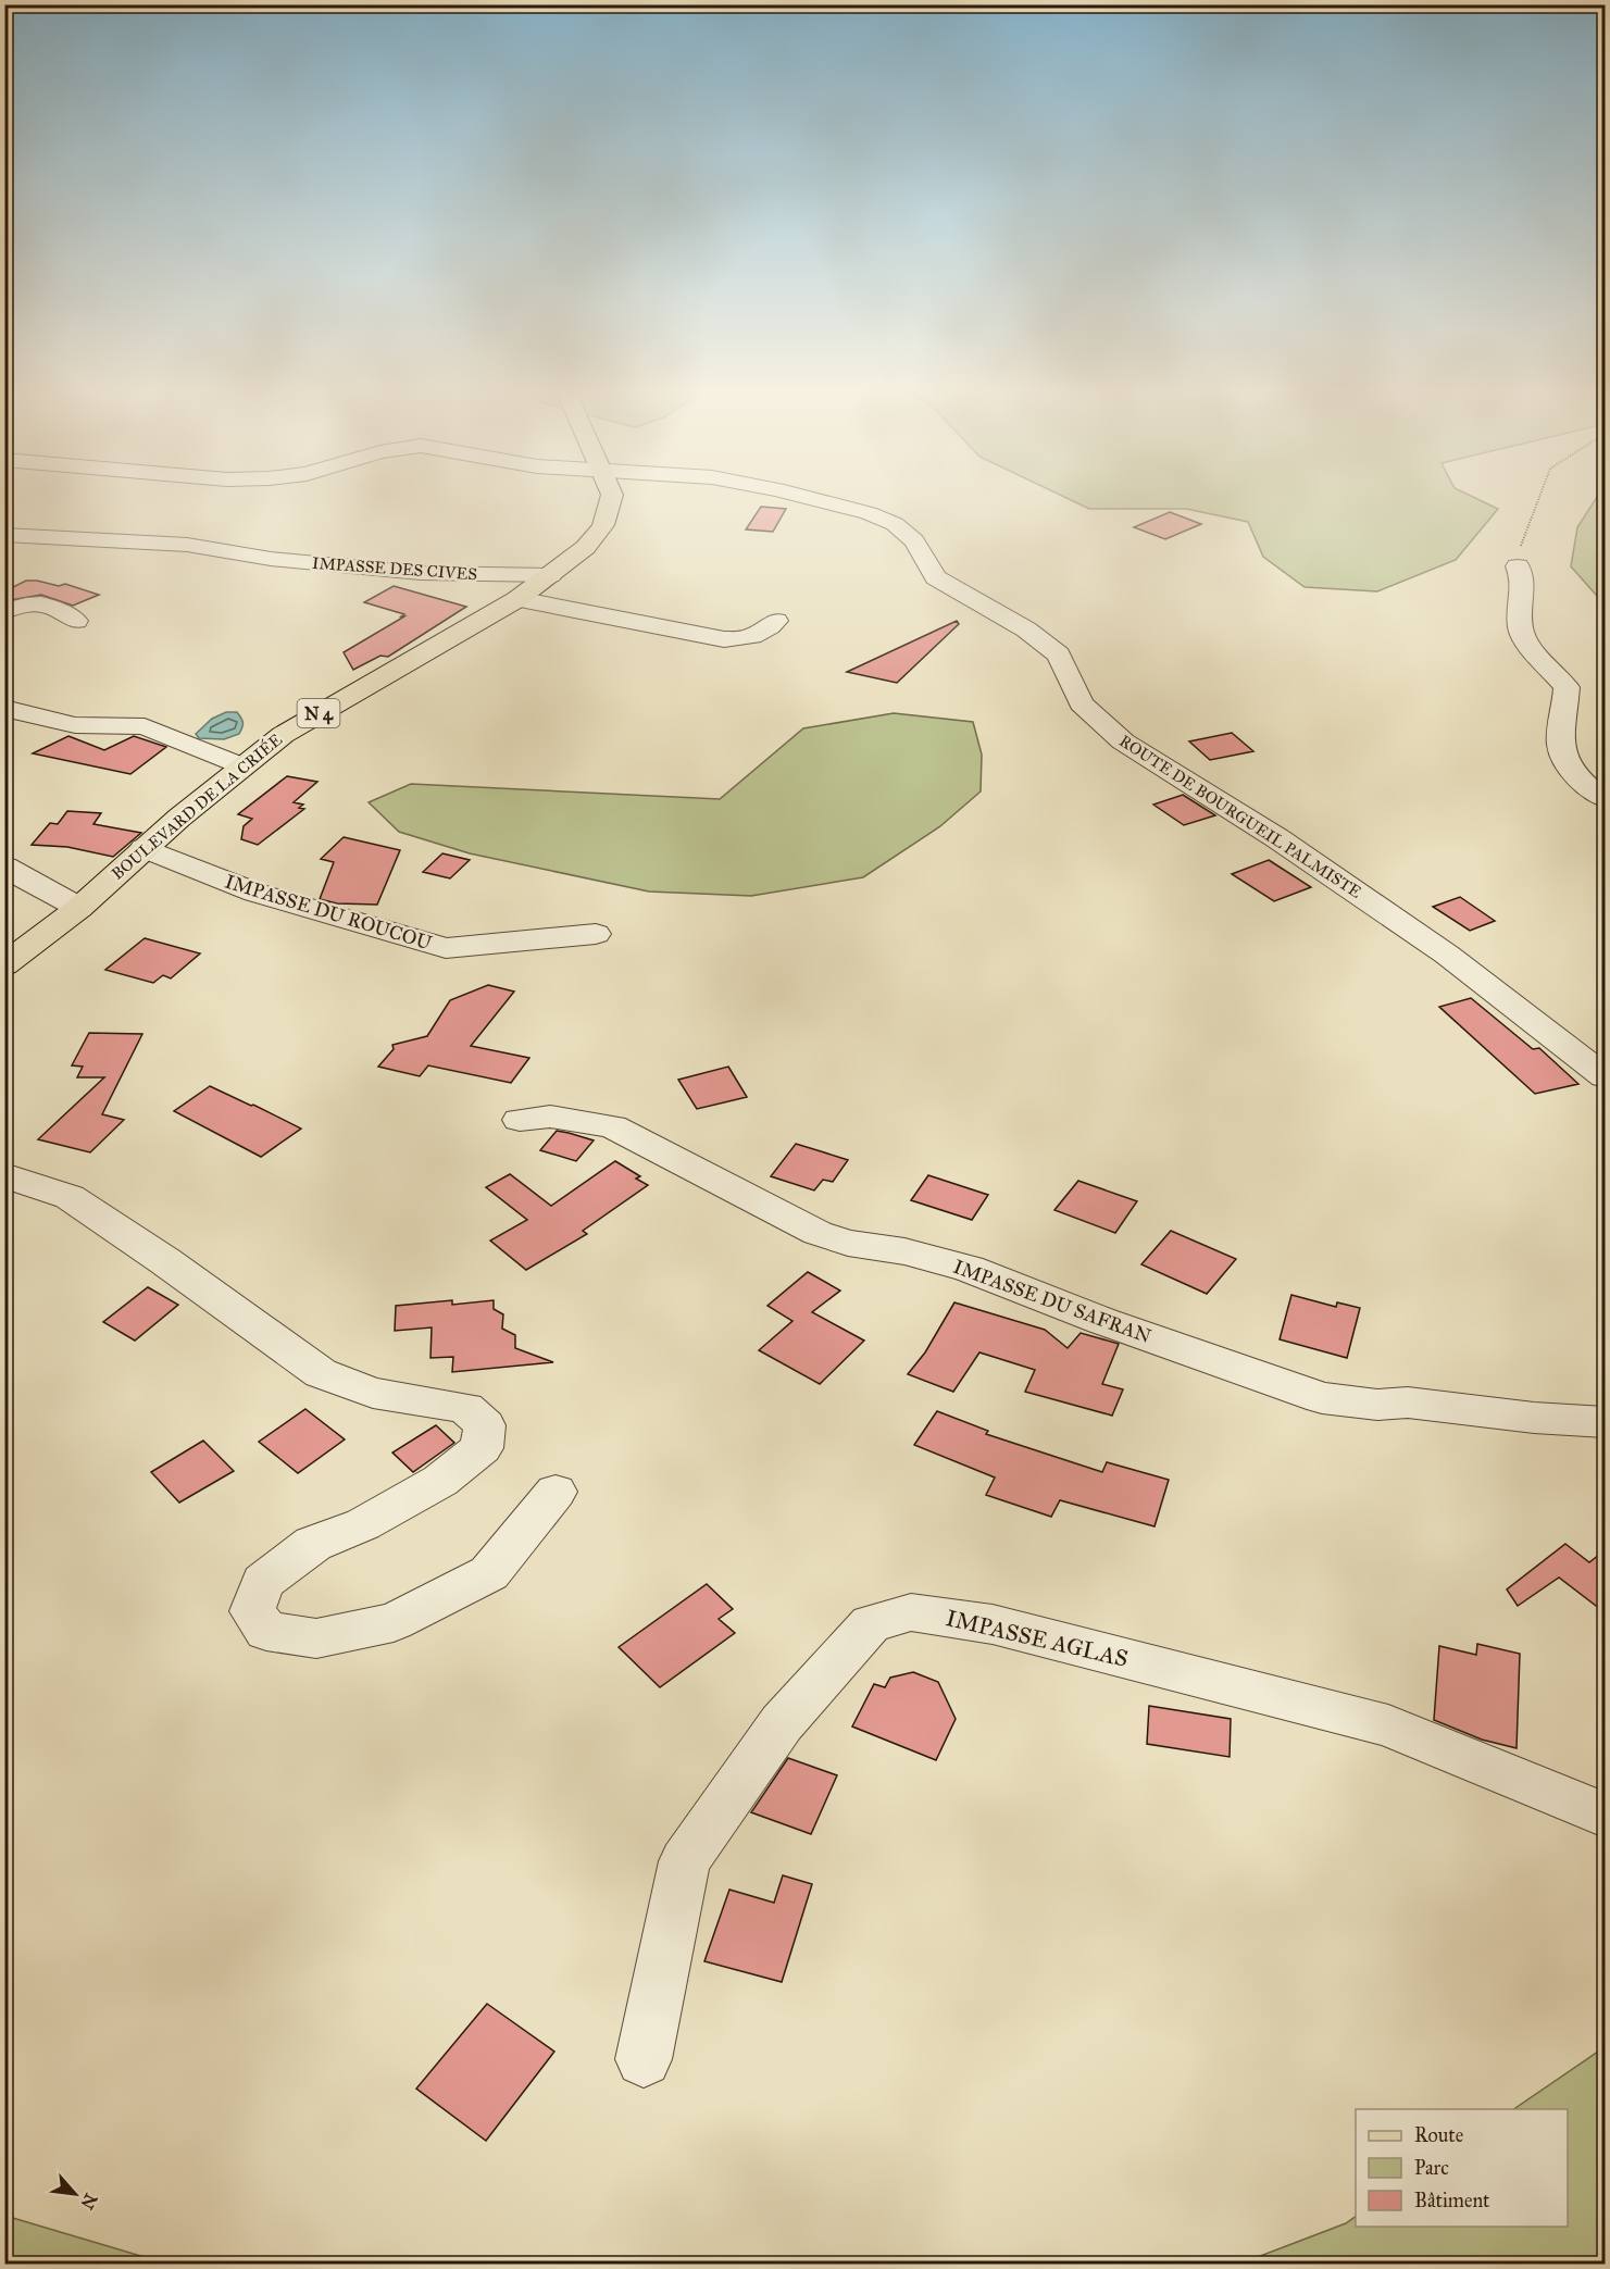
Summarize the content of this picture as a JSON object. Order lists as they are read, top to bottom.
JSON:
{
  "streets": {
    "main road": ["N 4", "BOULEVARD DE LA CRIÉE"],
    "street": [
      "IMPASSE DES CIVES",
      "ROUTE DE BOURGUEIL PALMISTE",
      "IMPASSE DU ROUCOU",
      "IMPASSE DU SAFRAN",
      "IMPASSE AGLAS"
    ]
  },
  "crossings": [
    ["IMPASSE DES CIVES", "BOULEVARD DE LA CRIÉE"],
    ["BOULEVARD DE LA CRIÉE", "IMPASSE DU ROUCOU"]
  ],
  "legend": ["Route", "Parc", "Bâtiment"],
  "north": "bottom right"
}
